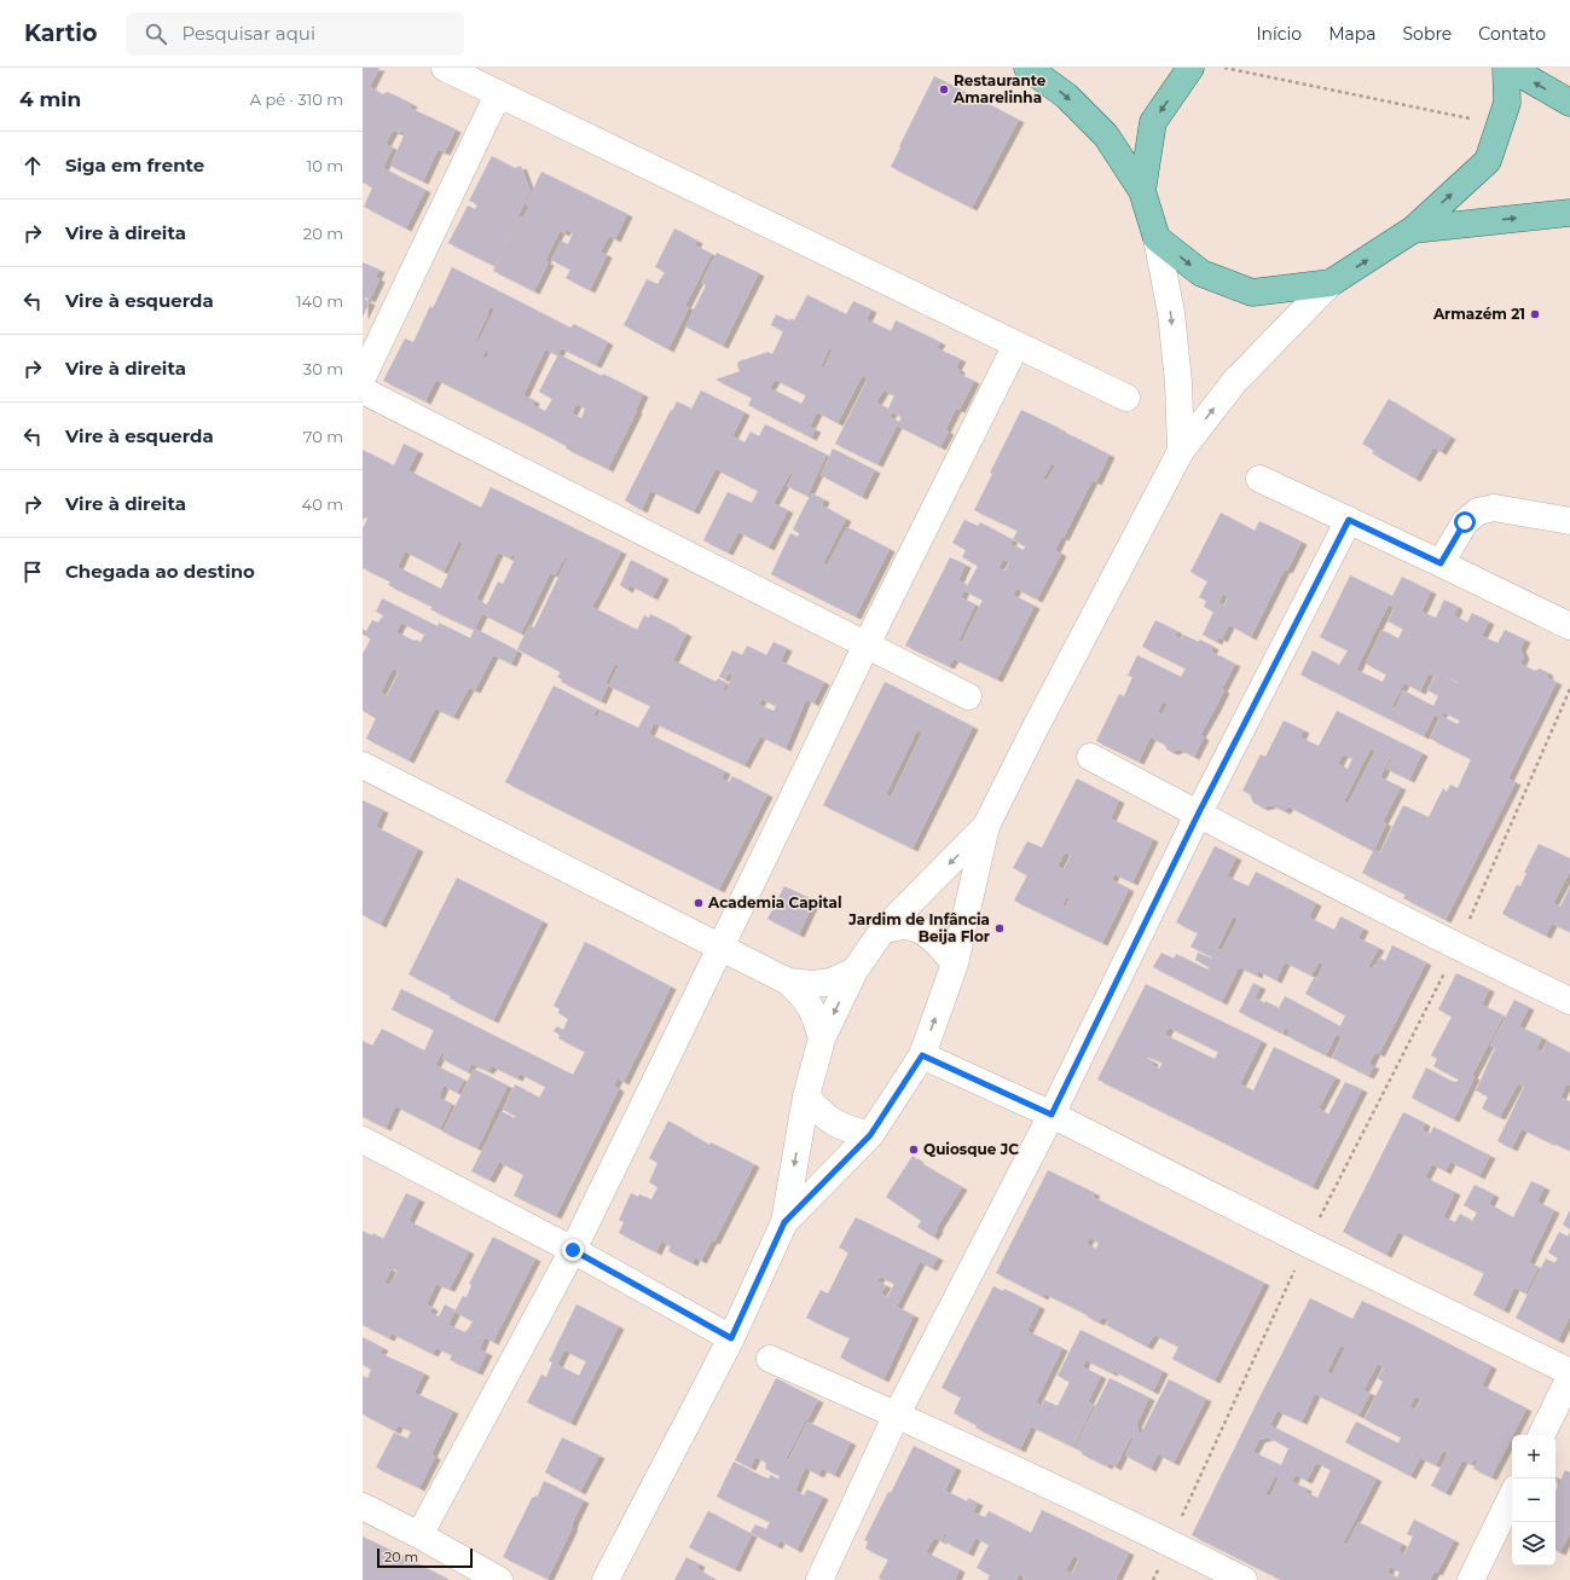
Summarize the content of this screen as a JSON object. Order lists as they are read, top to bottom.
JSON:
{
  "places": [
    "Restaurante Amarelinha",
    "Armazém 21",
    "Academia Capital",
    "Jardim de Infância Beija Flor",
    "Quiosque JC"
  ],
  "scale_bar": "20 m",
  "page": {
    "header": "Kartio",
    "search": "Pesquisar aqui",
    "nav": [
      "Início",
      "Mapa",
      "Sobre",
      "Contato"
    ],
    "heading": ["4 min", "A pé · 310 m"],
    "list": [
      ["Siga em frente", "10 m"],
      ["Vire à direita", "20 m"],
      ["Vire à esquerda", "140 m"],
      ["Vire à direita", "30 m"],
      ["Vire à esquerda", "70 m"],
      ["Vire à direita", "40 m"],
      "Chegada ao destino"
    ],
    "map_buttons": ["+", "−"],
    "scale": "20 m"
  }
}
